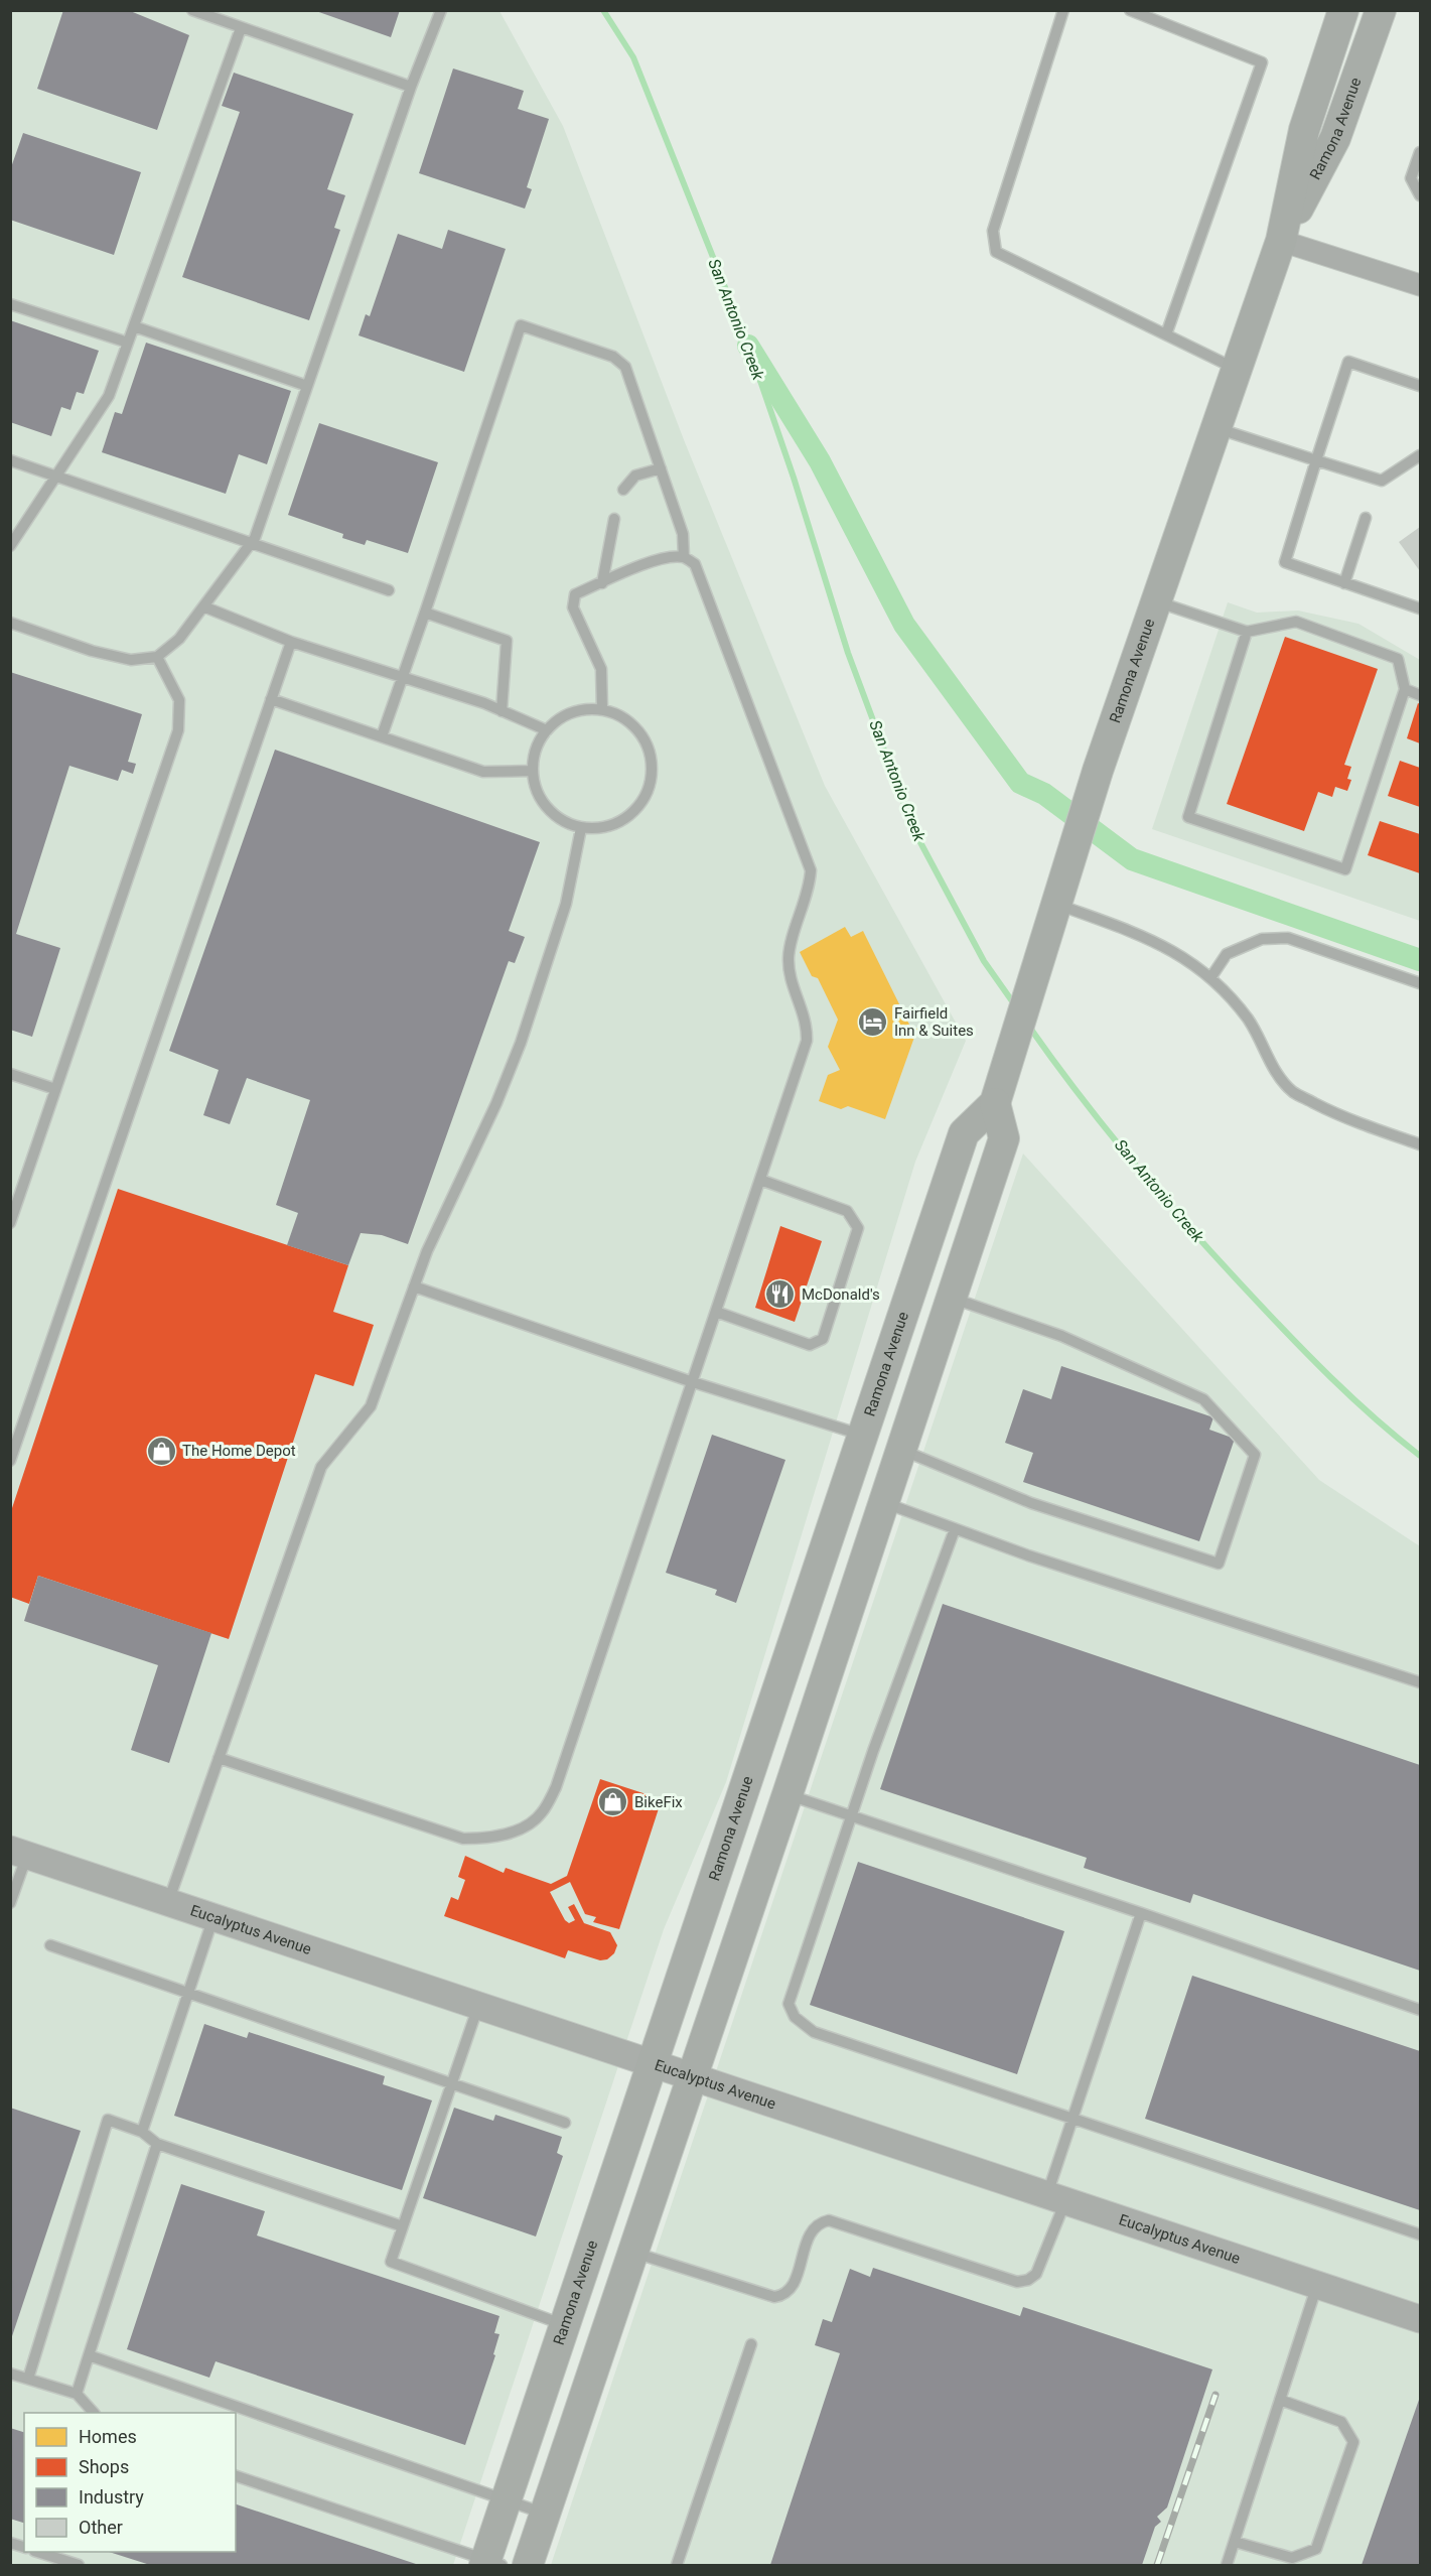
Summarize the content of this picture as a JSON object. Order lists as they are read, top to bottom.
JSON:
{
  "streets": {
    "main road": ["Ramona Avenue"],
    "street": ["Eucalyptus Avenue"]
  },
  "crossings": [
    ["Ramona Avenue", "Eucalyptus Avenue"]
  ],
  "water": ["San Antonio Creek"],
  "places": {
    "hotel": ["Fairfield Inn & Suites"],
    "restaurant": ["McDonald's"],
    "shop": ["The Home Depot", "BikeFix"]
  },
  "legend": [
    "Homes",
    "Shops",
    "Industry",
    "Other"
  ]
}
